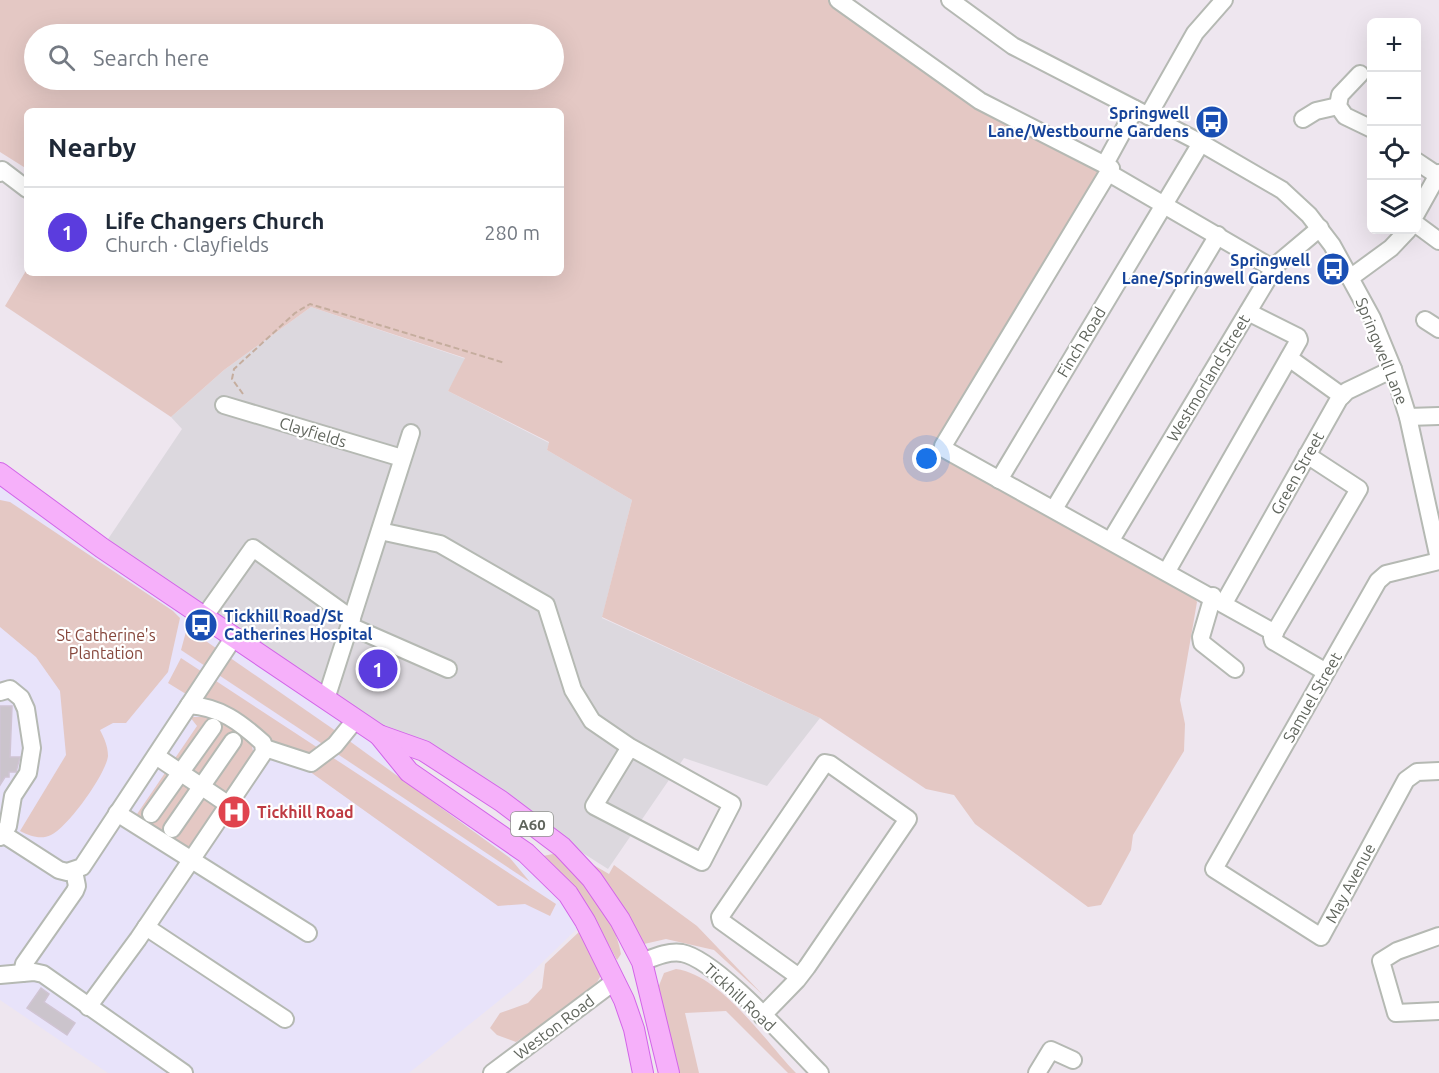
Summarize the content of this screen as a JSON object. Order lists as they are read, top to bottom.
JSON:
{
  "streets": {
    "main road": ["A60"],
    "street": [
      "Finch Road",
      "Springwell Lane",
      "Westmorland Street",
      "Clayfields",
      "Green Street",
      "Samuel Street",
      "May Avenue",
      "Tickhill Road",
      "Weston Road"
    ]
  },
  "crossings": [
    ["Finch Road", "Springwell Lane"],
    ["Springwell Lane", "Westmorland Street"],
    ["Springwell Lane", "Samuel Street"],
    ["Samuel Street", "May Avenue"],
    ["A60", "Tickhill Road"],
    ["A60", "Weston Road"]
  ],
  "parks": ["St Catherine's Plantation"],
  "places": {
    "bus stop": ["Springwell Lane/Westbourne Gardens", "Springwell Lane/Springwell Gardens", "Tickhill Road/St Catherines Hospital"],
    "hospital": ["Tickhill Road"]
  },
  "page": {
    "map_buttons": ["+", "−"],
    "search": "Search here",
    "heading": "Nearby",
    "list": [
      {
        "mark": "1",
        "name": "Life Changers Church",
        "note": "Church · Clayfields",
        "value": "280 m"
      }
    ],
    "pins": "1"
  }
}
